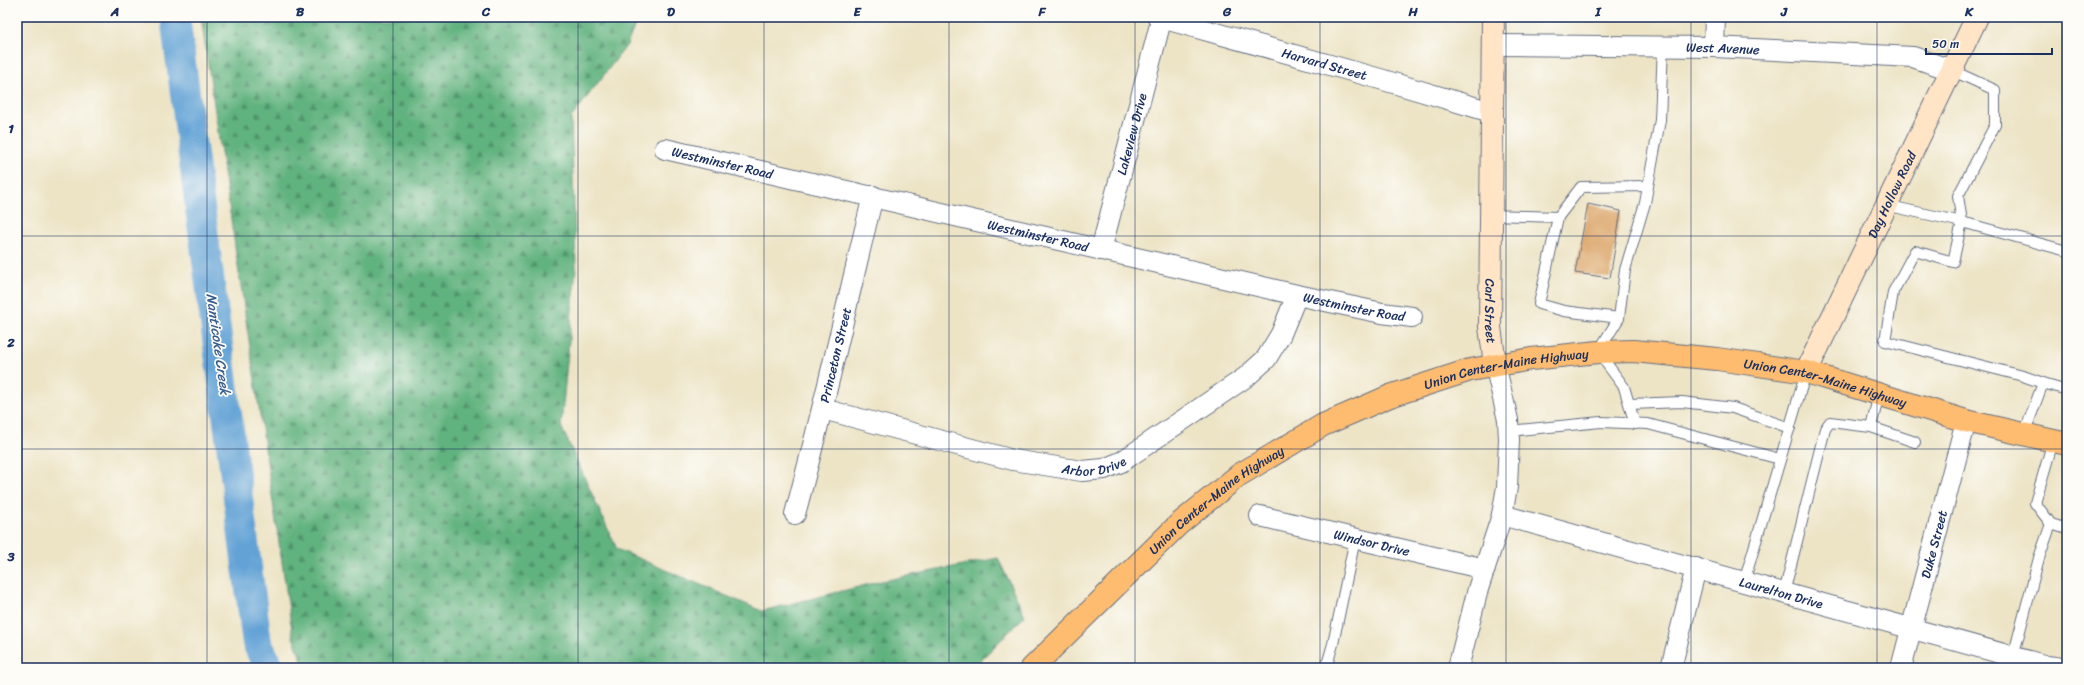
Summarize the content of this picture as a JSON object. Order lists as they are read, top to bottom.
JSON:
{
  "streets": {
    "main road": ["Union Center-Maine Highway"],
    "street": [
      "West Avenue",
      "Harvard Street",
      "Lakeview Drive",
      "Westminster Road",
      "Day Hollow Road",
      "Carl Street",
      "Princeton Street",
      "Arbor Drive",
      "Windsor Drive",
      "Duke Street",
      "Laurelton Drive"
    ]
  },
  "crossings": [
    ["West Avenue", "Day Hollow Road"],
    ["West Avenue", "Carl Street"],
    ["Harvard Street", "Lakeview Drive"],
    ["Harvard Street", "Carl Street"],
    ["Lakeview Drive", "Westminster Road"],
    ["Westminster Road", "Princeton Street"],
    ["Westminster Road", "Arbor Drive"],
    ["Day Hollow Road", "Union Center-Maine Highway"],
    ["Carl Street", "Union Center-Maine Highway"],
    ["Carl Street", "Windsor Drive"],
    ["Carl Street", "Laurelton Drive"],
    ["Princeton Street", "Arbor Drive"],
    ["Union Center-Maine Highway", "Duke Street"],
    ["Duke Street", "Laurelton Drive"]
  ],
  "water": ["Nanticoke Creek"],
  "scale_bar": "50 m",
  "grid": {
    "columns": [
      "A",
      "B",
      "C",
      "D",
      "E",
      "F",
      "G",
      "H",
      "I",
      "J",
      "K"
    ],
    "rows": ["1", "2", "3"]
  }
}
